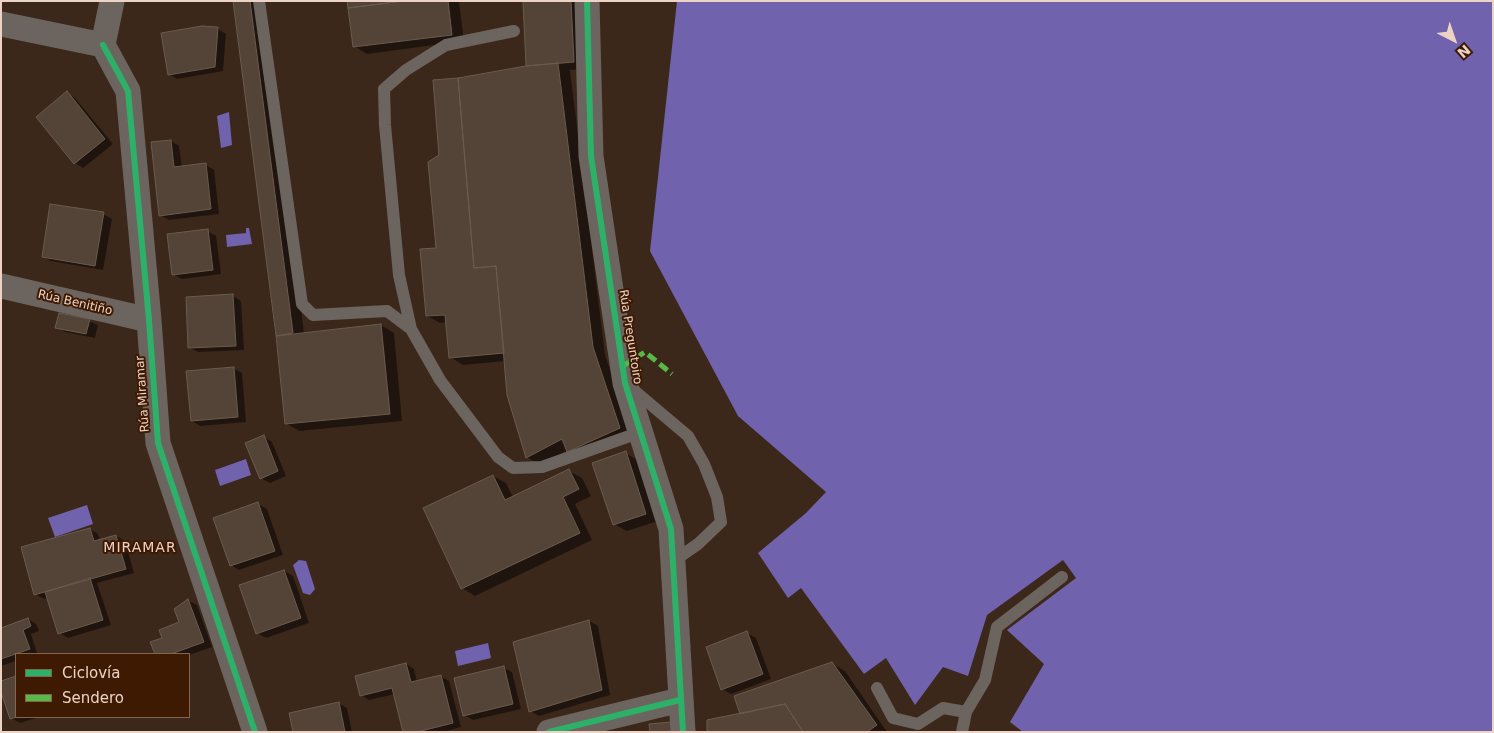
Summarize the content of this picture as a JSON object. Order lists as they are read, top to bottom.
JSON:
{
  "streets": {
    "street": ["Rúa Benitiño", "Rúa Preguntoiro", "Rúa Miramar"]
  },
  "crossings": [
    ["Rúa Benitiño", "Rúa Miramar"]
  ],
  "districts": ["MIRAMAR"],
  "legend": ["Ciclovía", "Sendero"],
  "north": "bottom right"
}
